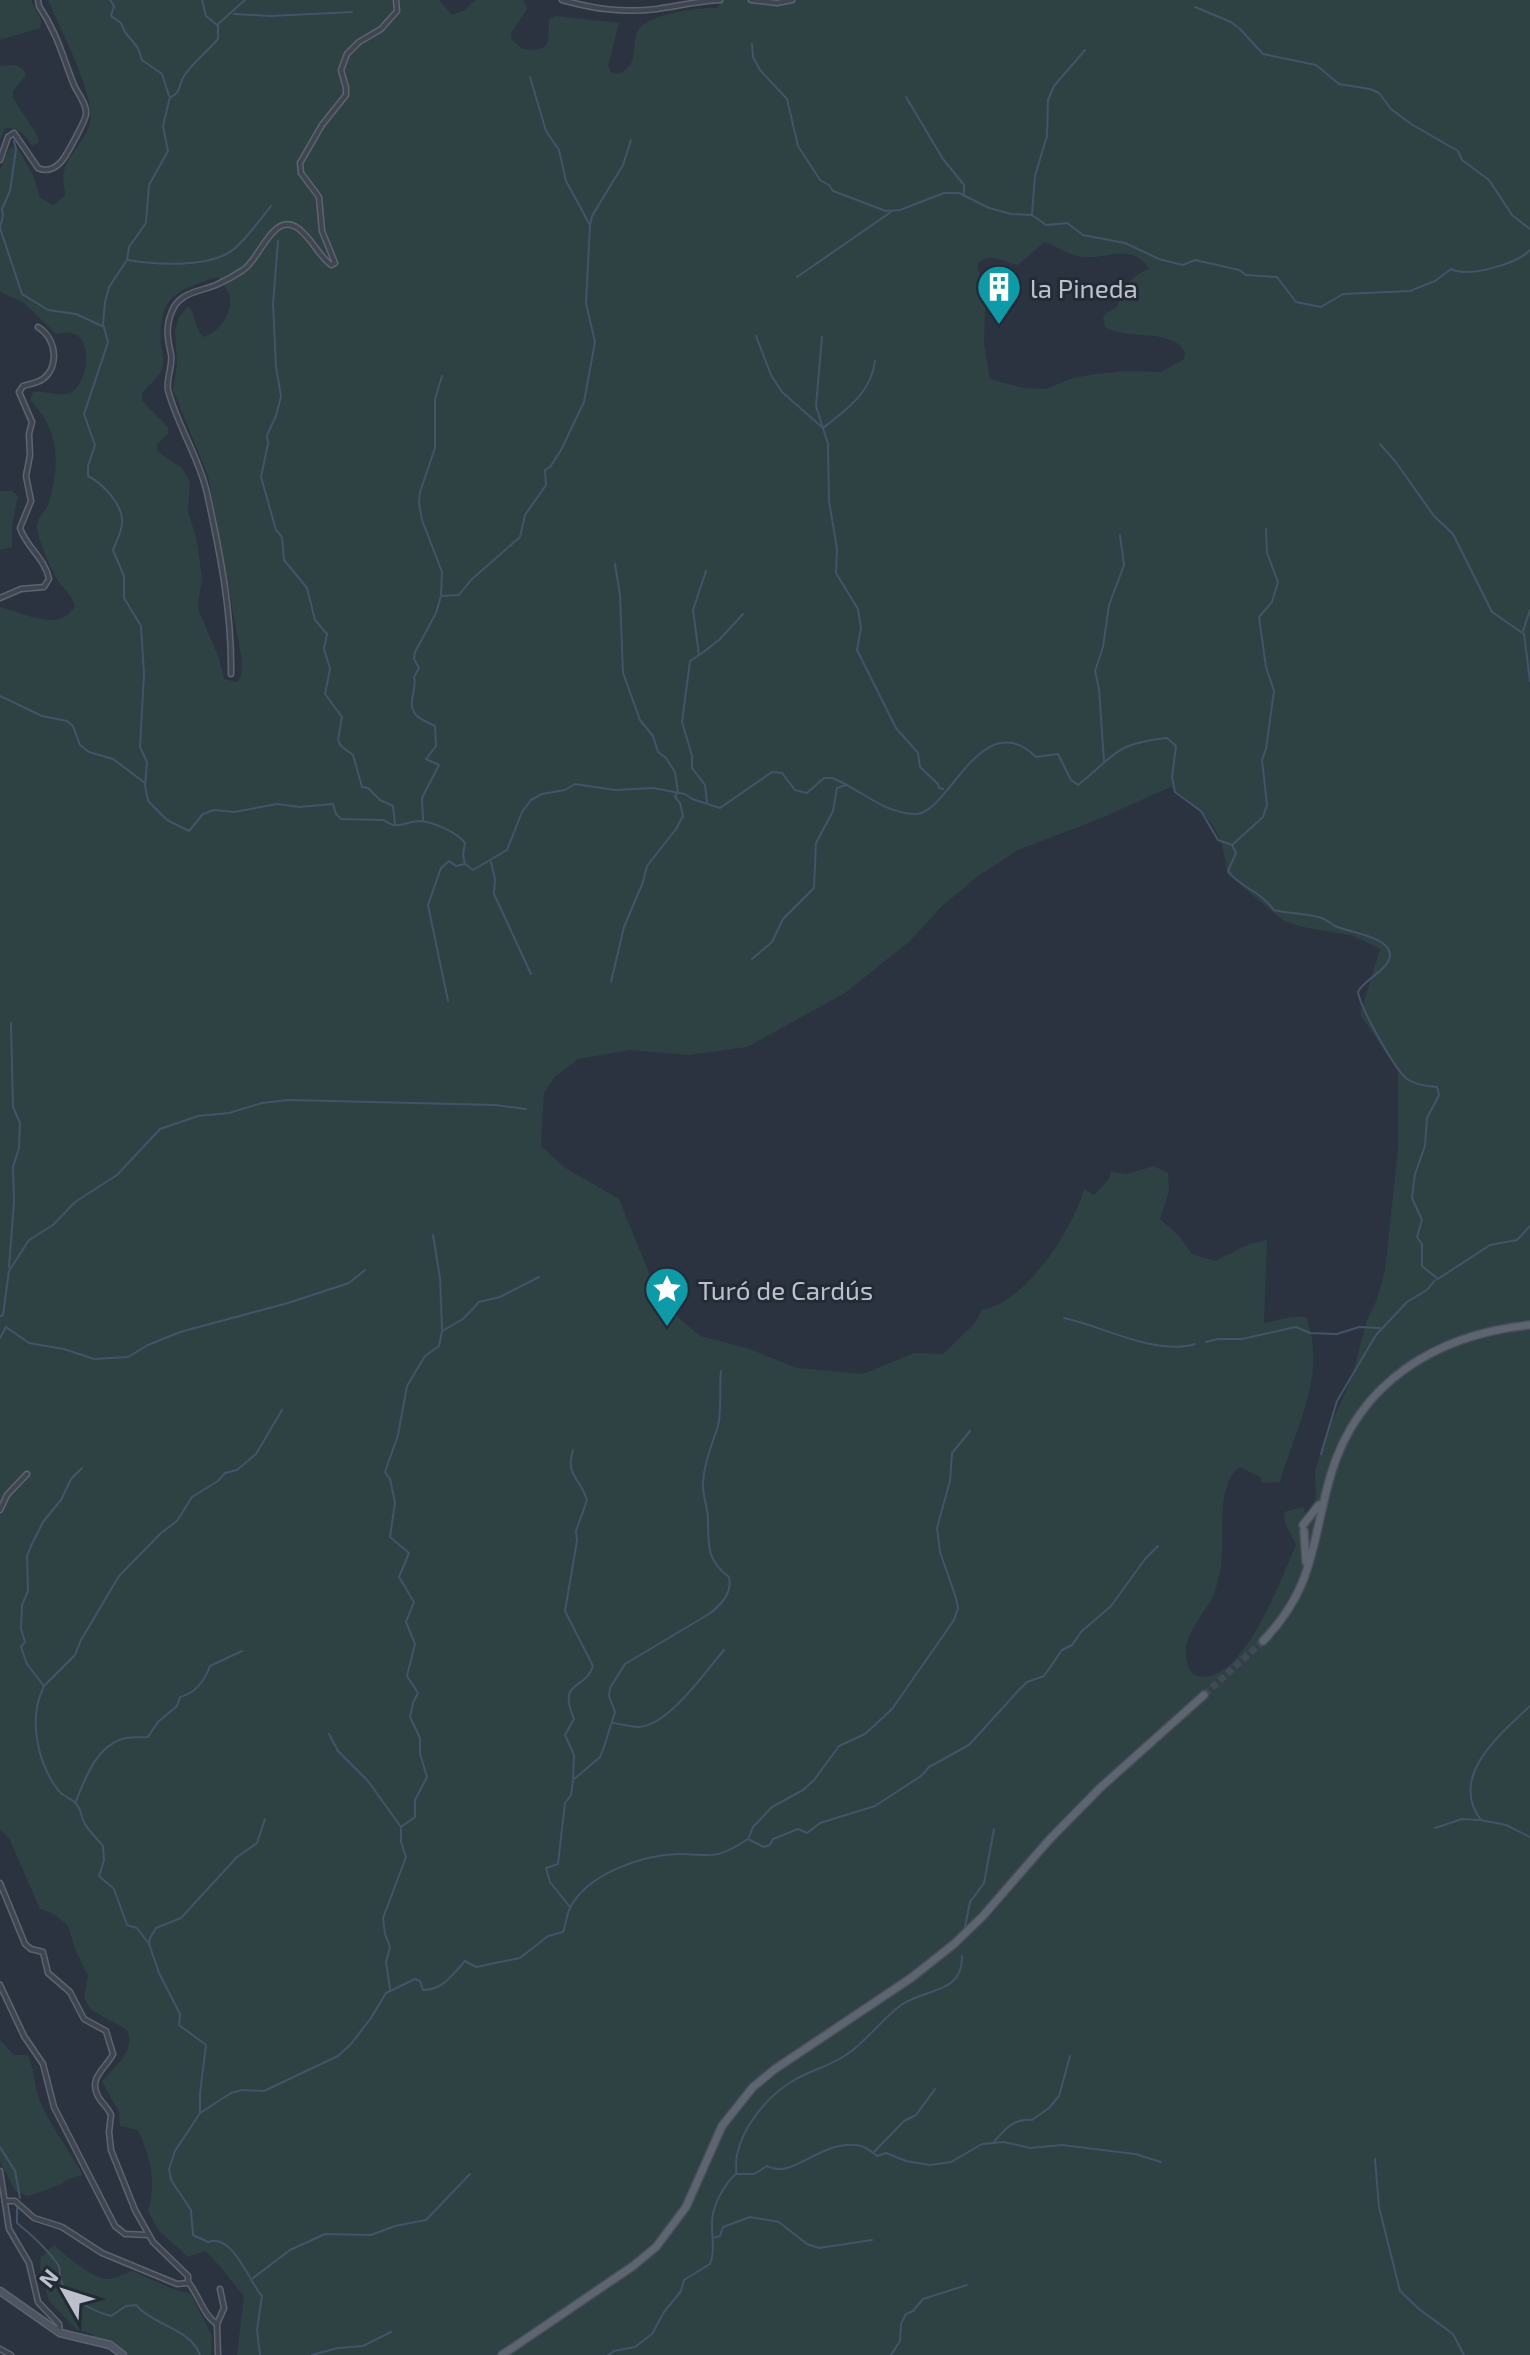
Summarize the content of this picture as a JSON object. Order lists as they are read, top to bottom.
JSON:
{
  "places": {
    "building": ["la Pineda"],
    "place": ["Turó de Cardús"]
  },
  "north": "top left"
}
